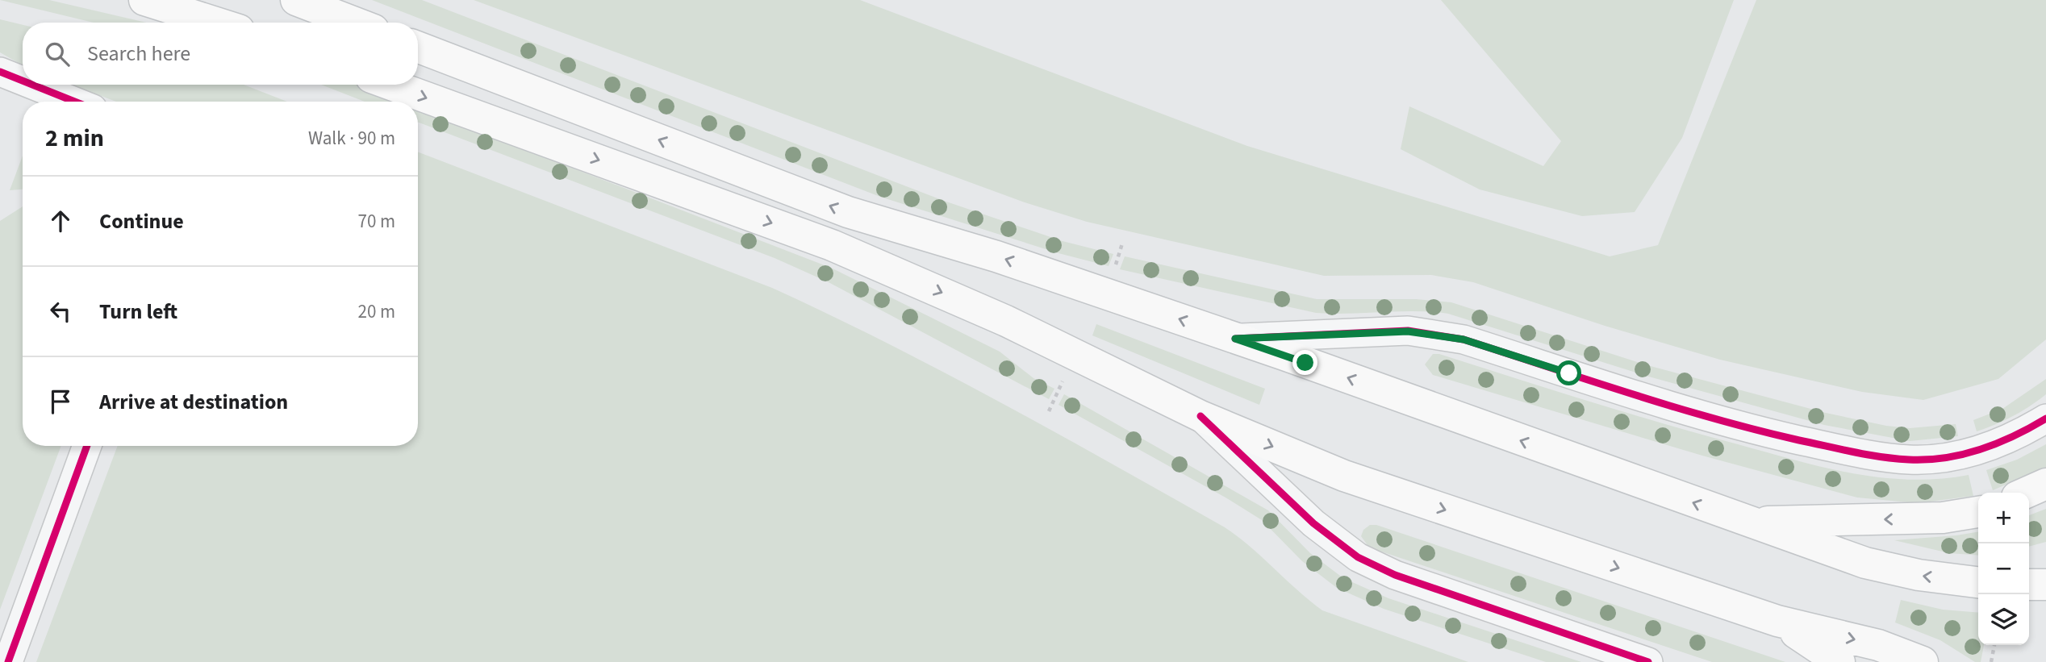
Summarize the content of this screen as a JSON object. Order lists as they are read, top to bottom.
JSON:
{
  "page": {
    "search": "Search here",
    "heading": ["2 min", "Walk · 90 m"],
    "list": [
      ["Continue", "70 m"],
      ["Turn left", "20 m"],
      "Arrive at destination"
    ],
    "map_buttons": ["+", "−"]
  }
}
